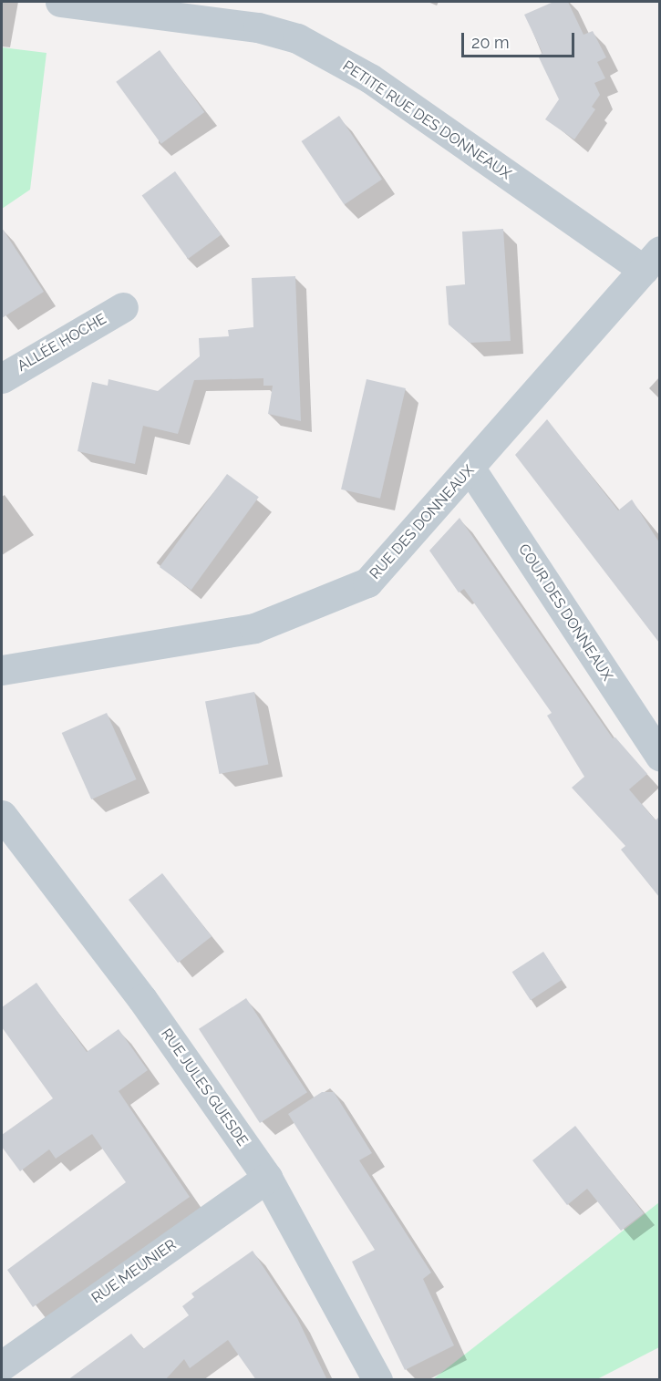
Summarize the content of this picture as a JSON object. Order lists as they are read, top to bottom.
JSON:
{
  "streets": {
    "street": [
      "PETITE RUE DES DONNEAUX",
      "ALLÉE HOCHE",
      "RUE DES DONNEAUX",
      "COUR DES DONNEAUX",
      "RUE JULES GUESDE",
      "RUE MEUNIER"
    ]
  },
  "crossings": [
    ["PETITE RUE DES DONNEAUX", "RUE DES DONNEAUX"],
    ["RUE DES DONNEAUX", "COUR DES DONNEAUX"],
    ["RUE JULES GUESDE", "RUE MEUNIER"]
  ],
  "scale_bar": "20 m"
}
